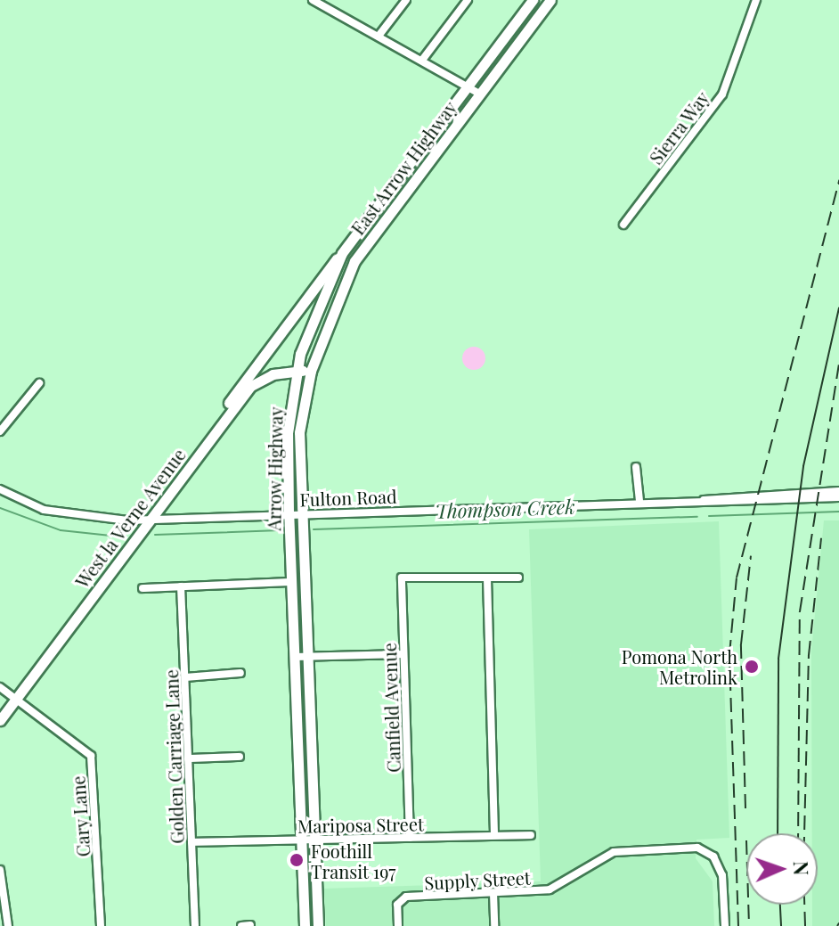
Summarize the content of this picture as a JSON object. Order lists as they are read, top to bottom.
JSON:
{
  "streets": {
    "main road": ["East Arrow Highway", "Arrow Highway", "West la Verne Avenue"],
    "street": [
      "Sierra Way",
      "Fulton Road",
      "Canfield Avenue",
      "Golden Carriage Lane",
      "Cary Lane",
      "Mariposa Street",
      "Supply Street"
    ]
  },
  "crossings": [
    ["East Arrow Highway", "Arrow Highway"],
    ["East Arrow Highway", "West la Verne Avenue"],
    ["Arrow Highway", "Fulton Road"],
    ["Arrow Highway", "West la Verne Avenue"],
    ["Arrow Highway", "Mariposa Street"],
    ["Fulton Road", "West la Verne Avenue"],
    ["West la Verne Avenue", "Cary Lane"],
    ["Canfield Avenue", "Mariposa Street"],
    ["Golden Carriage Lane", "Mariposa Street"]
  ],
  "water": ["Thompson Creek"],
  "places": ["Pomona North Metrolink", "Foothill Transit 197"],
  "north": "right"
}
